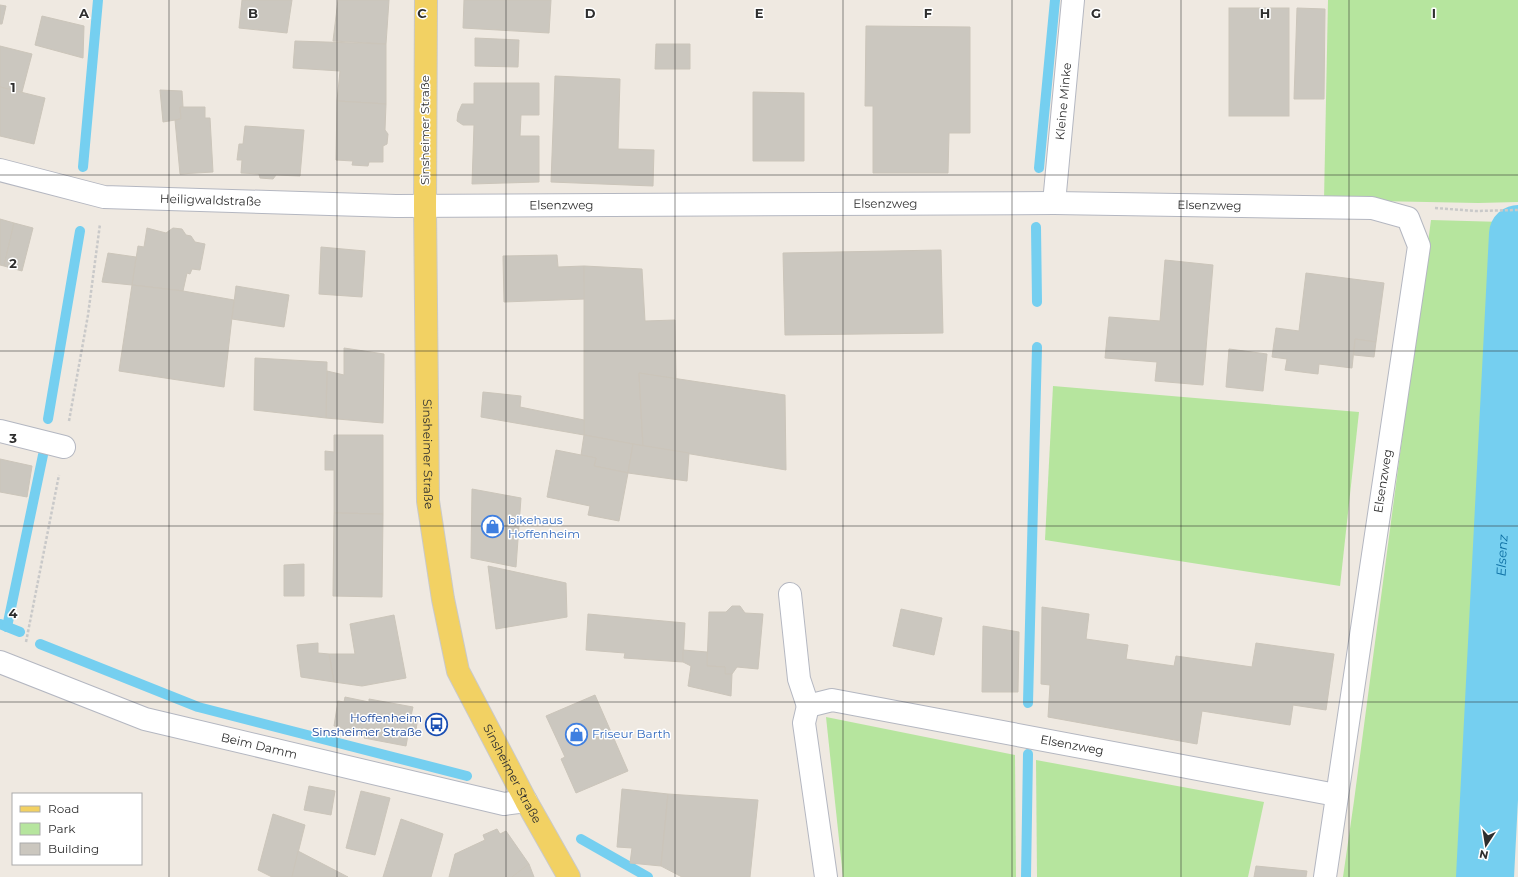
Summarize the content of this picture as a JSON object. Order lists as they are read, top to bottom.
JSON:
{
  "streets": {
    "main road": ["Sinsheimer Straße"],
    "street": [
      "Kleine Minke",
      "Heiligwaldstraße",
      "Elsenzweg",
      "Beim Damm"
    ]
  },
  "crossings": [
    ["Kleine Minke", "Elsenzweg"],
    ["Sinsheimer Straße", "Heiligwaldstraße"],
    ["Sinsheimer Straße", "Elsenzweg"],
    ["Sinsheimer Straße", "Beim Damm"],
    ["Heiligwaldstraße", "Elsenzweg"]
  ],
  "water": ["Elsenz"],
  "places": {
    "shop": ["bikehaus Hoffenheim", "Friseur Barth"],
    "bus stop": ["Hoffenheim Sinsheimer Straße"]
  },
  "legend": ["Road", "Park", "Building"],
  "north": "bottom",
  "grid": {
    "columns": [
      "A",
      "B",
      "C",
      "D",
      "E",
      "F",
      "G",
      "H",
      "I"
    ],
    "rows": [
      "1",
      "2",
      "3",
      "4"
    ]
  }
}
